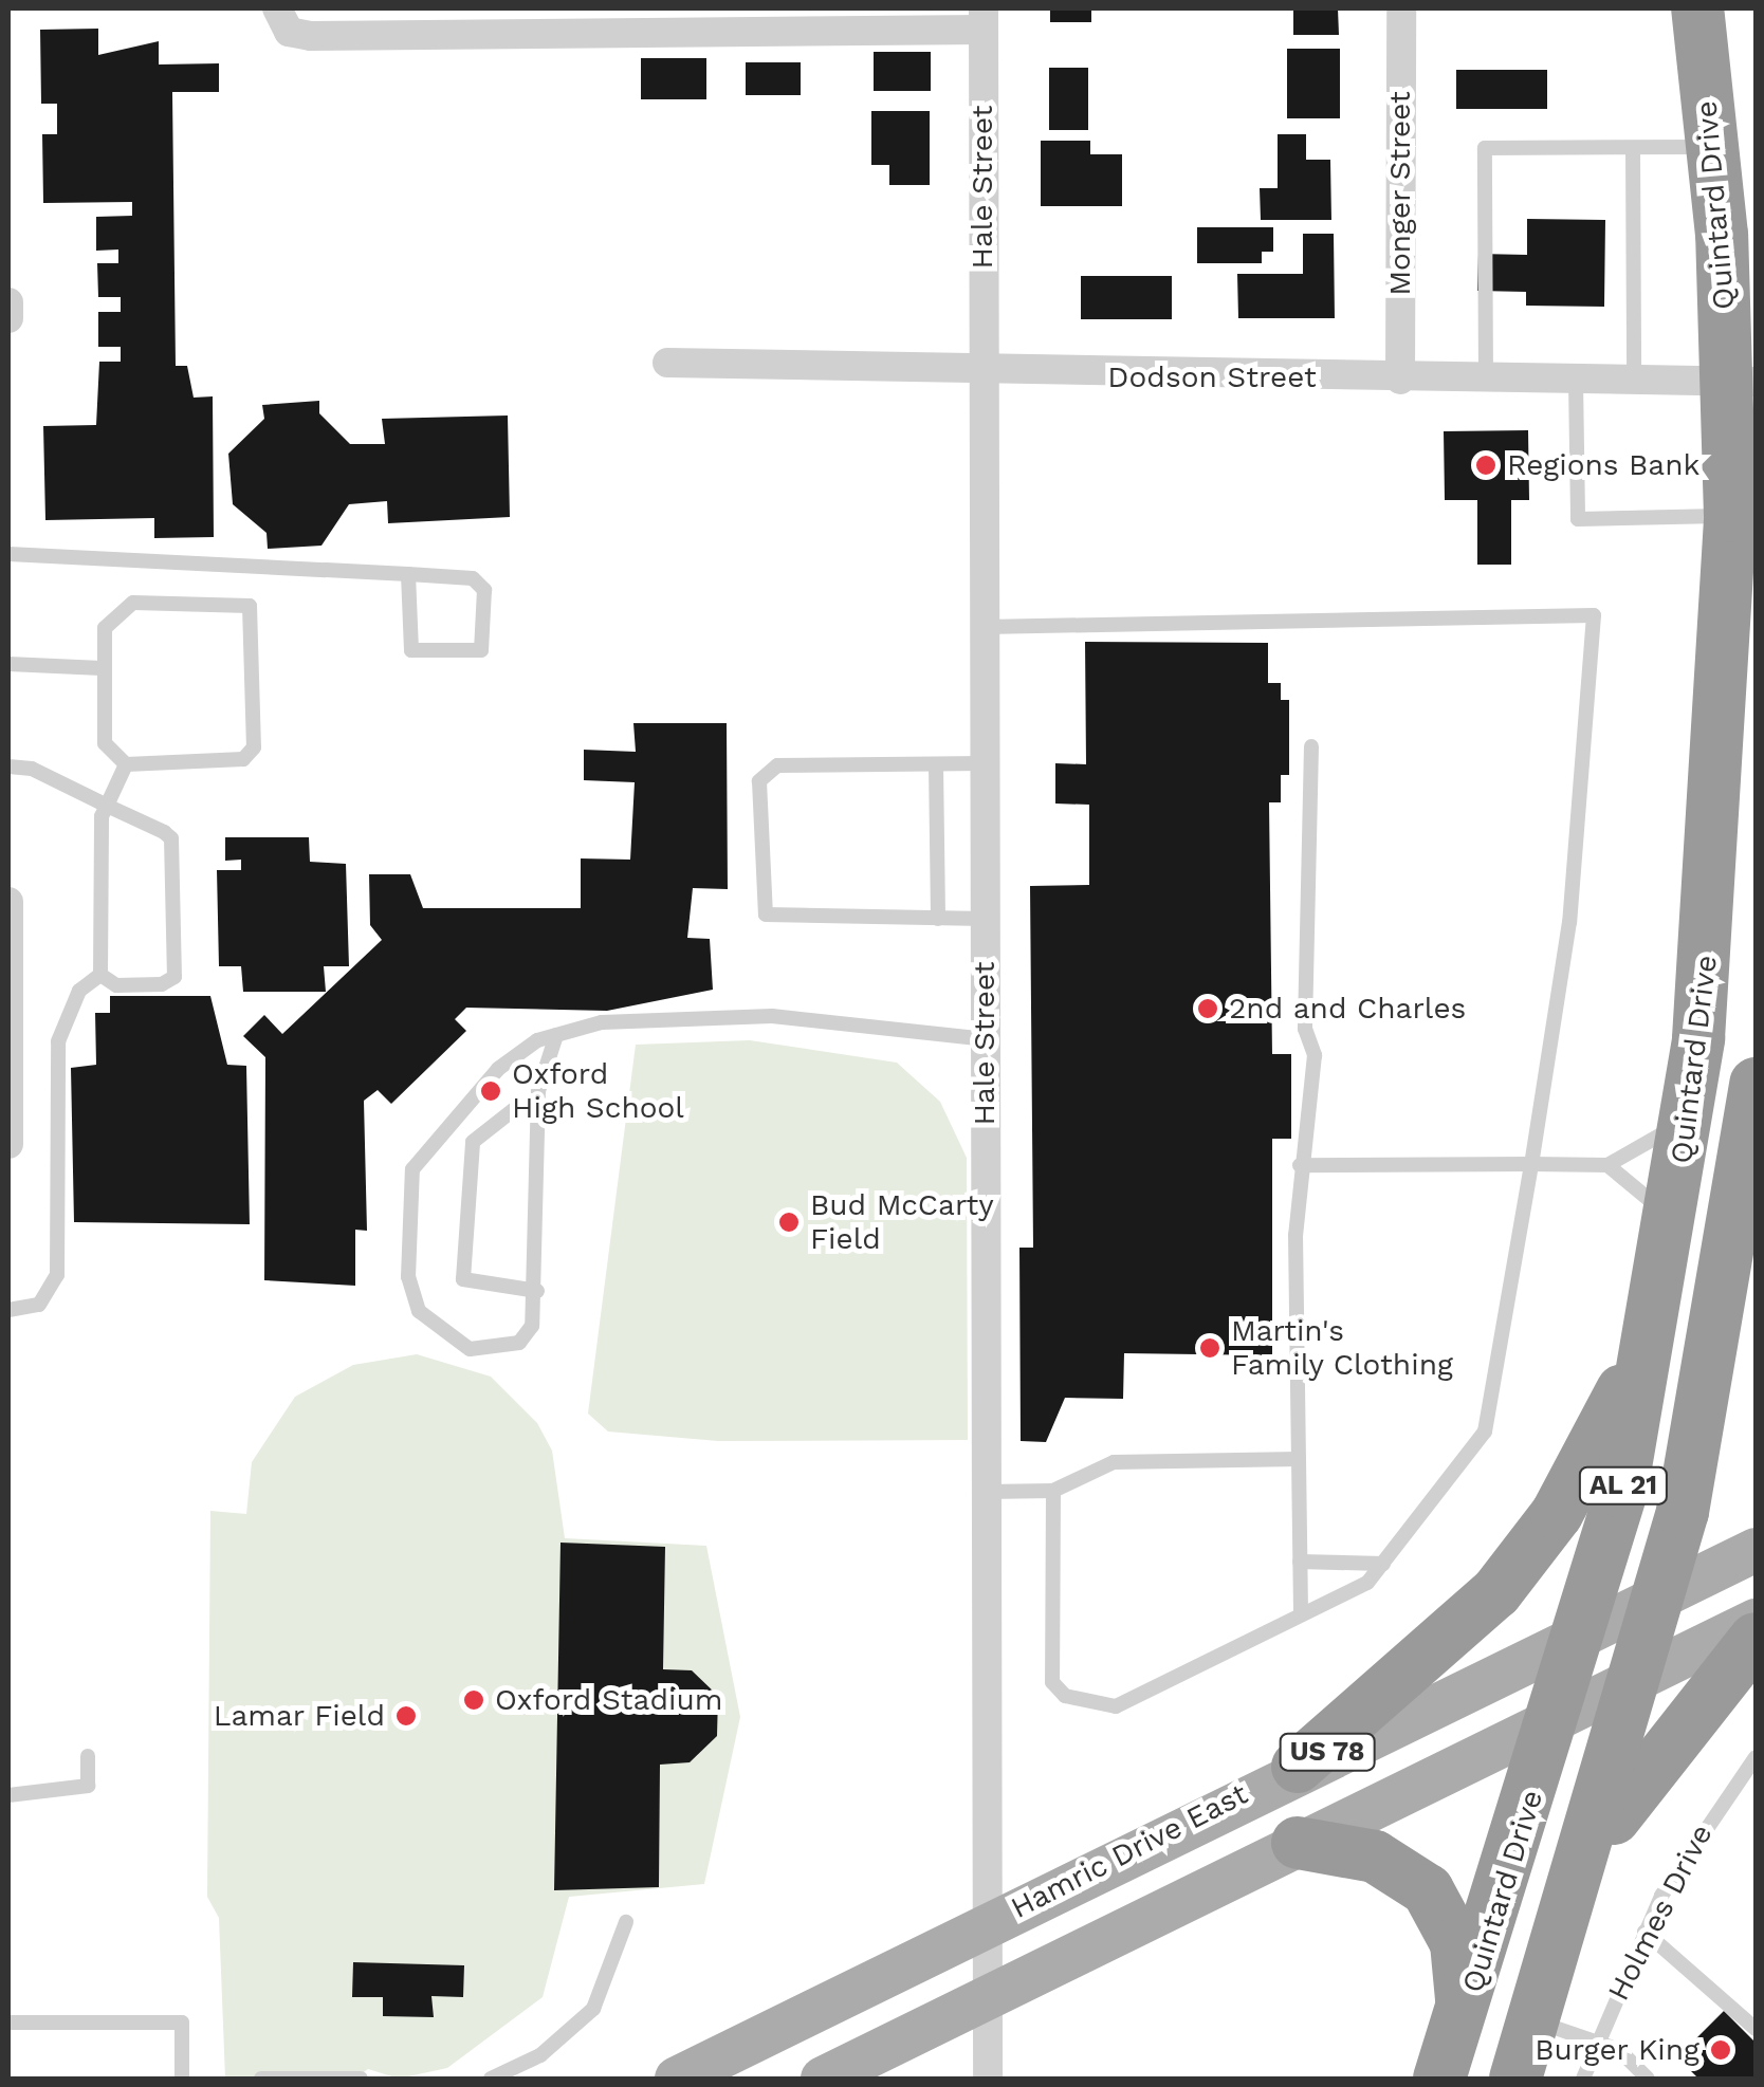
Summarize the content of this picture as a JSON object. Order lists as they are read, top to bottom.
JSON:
{
  "streets": {
    "highway": ["Quintard Drive", "AL 21"],
    "main road": ["US 78", "Hamric Drive East"],
    "street": ["Hale Street", "Monger Street", "Dodson Street"],
    "lane": ["Holmes Drive"]
  },
  "crossings": [
    ["Hale Street", "Dodson Street"],
    ["Hale Street", "US 78"],
    ["Hale Street", "Hamric Drive East"],
    ["Monger Street", "Dodson Street"],
    ["Quintard Drive", "Dodson Street"],
    ["Quintard Drive", "US 78"],
    ["Quintard Drive", "Hamric Drive East"],
    ["AL 21", "US 78"],
    ["AL 21", "Hamric Drive East"]
  ],
  "places": [
    "Regions Bank",
    "2nd and Charles",
    "Oxford High School",
    "Bud McCarty Field",
    "Martin's Family Clothing",
    "Oxford Stadium",
    "Lamar Field",
    "Burger King"
  ]
}
